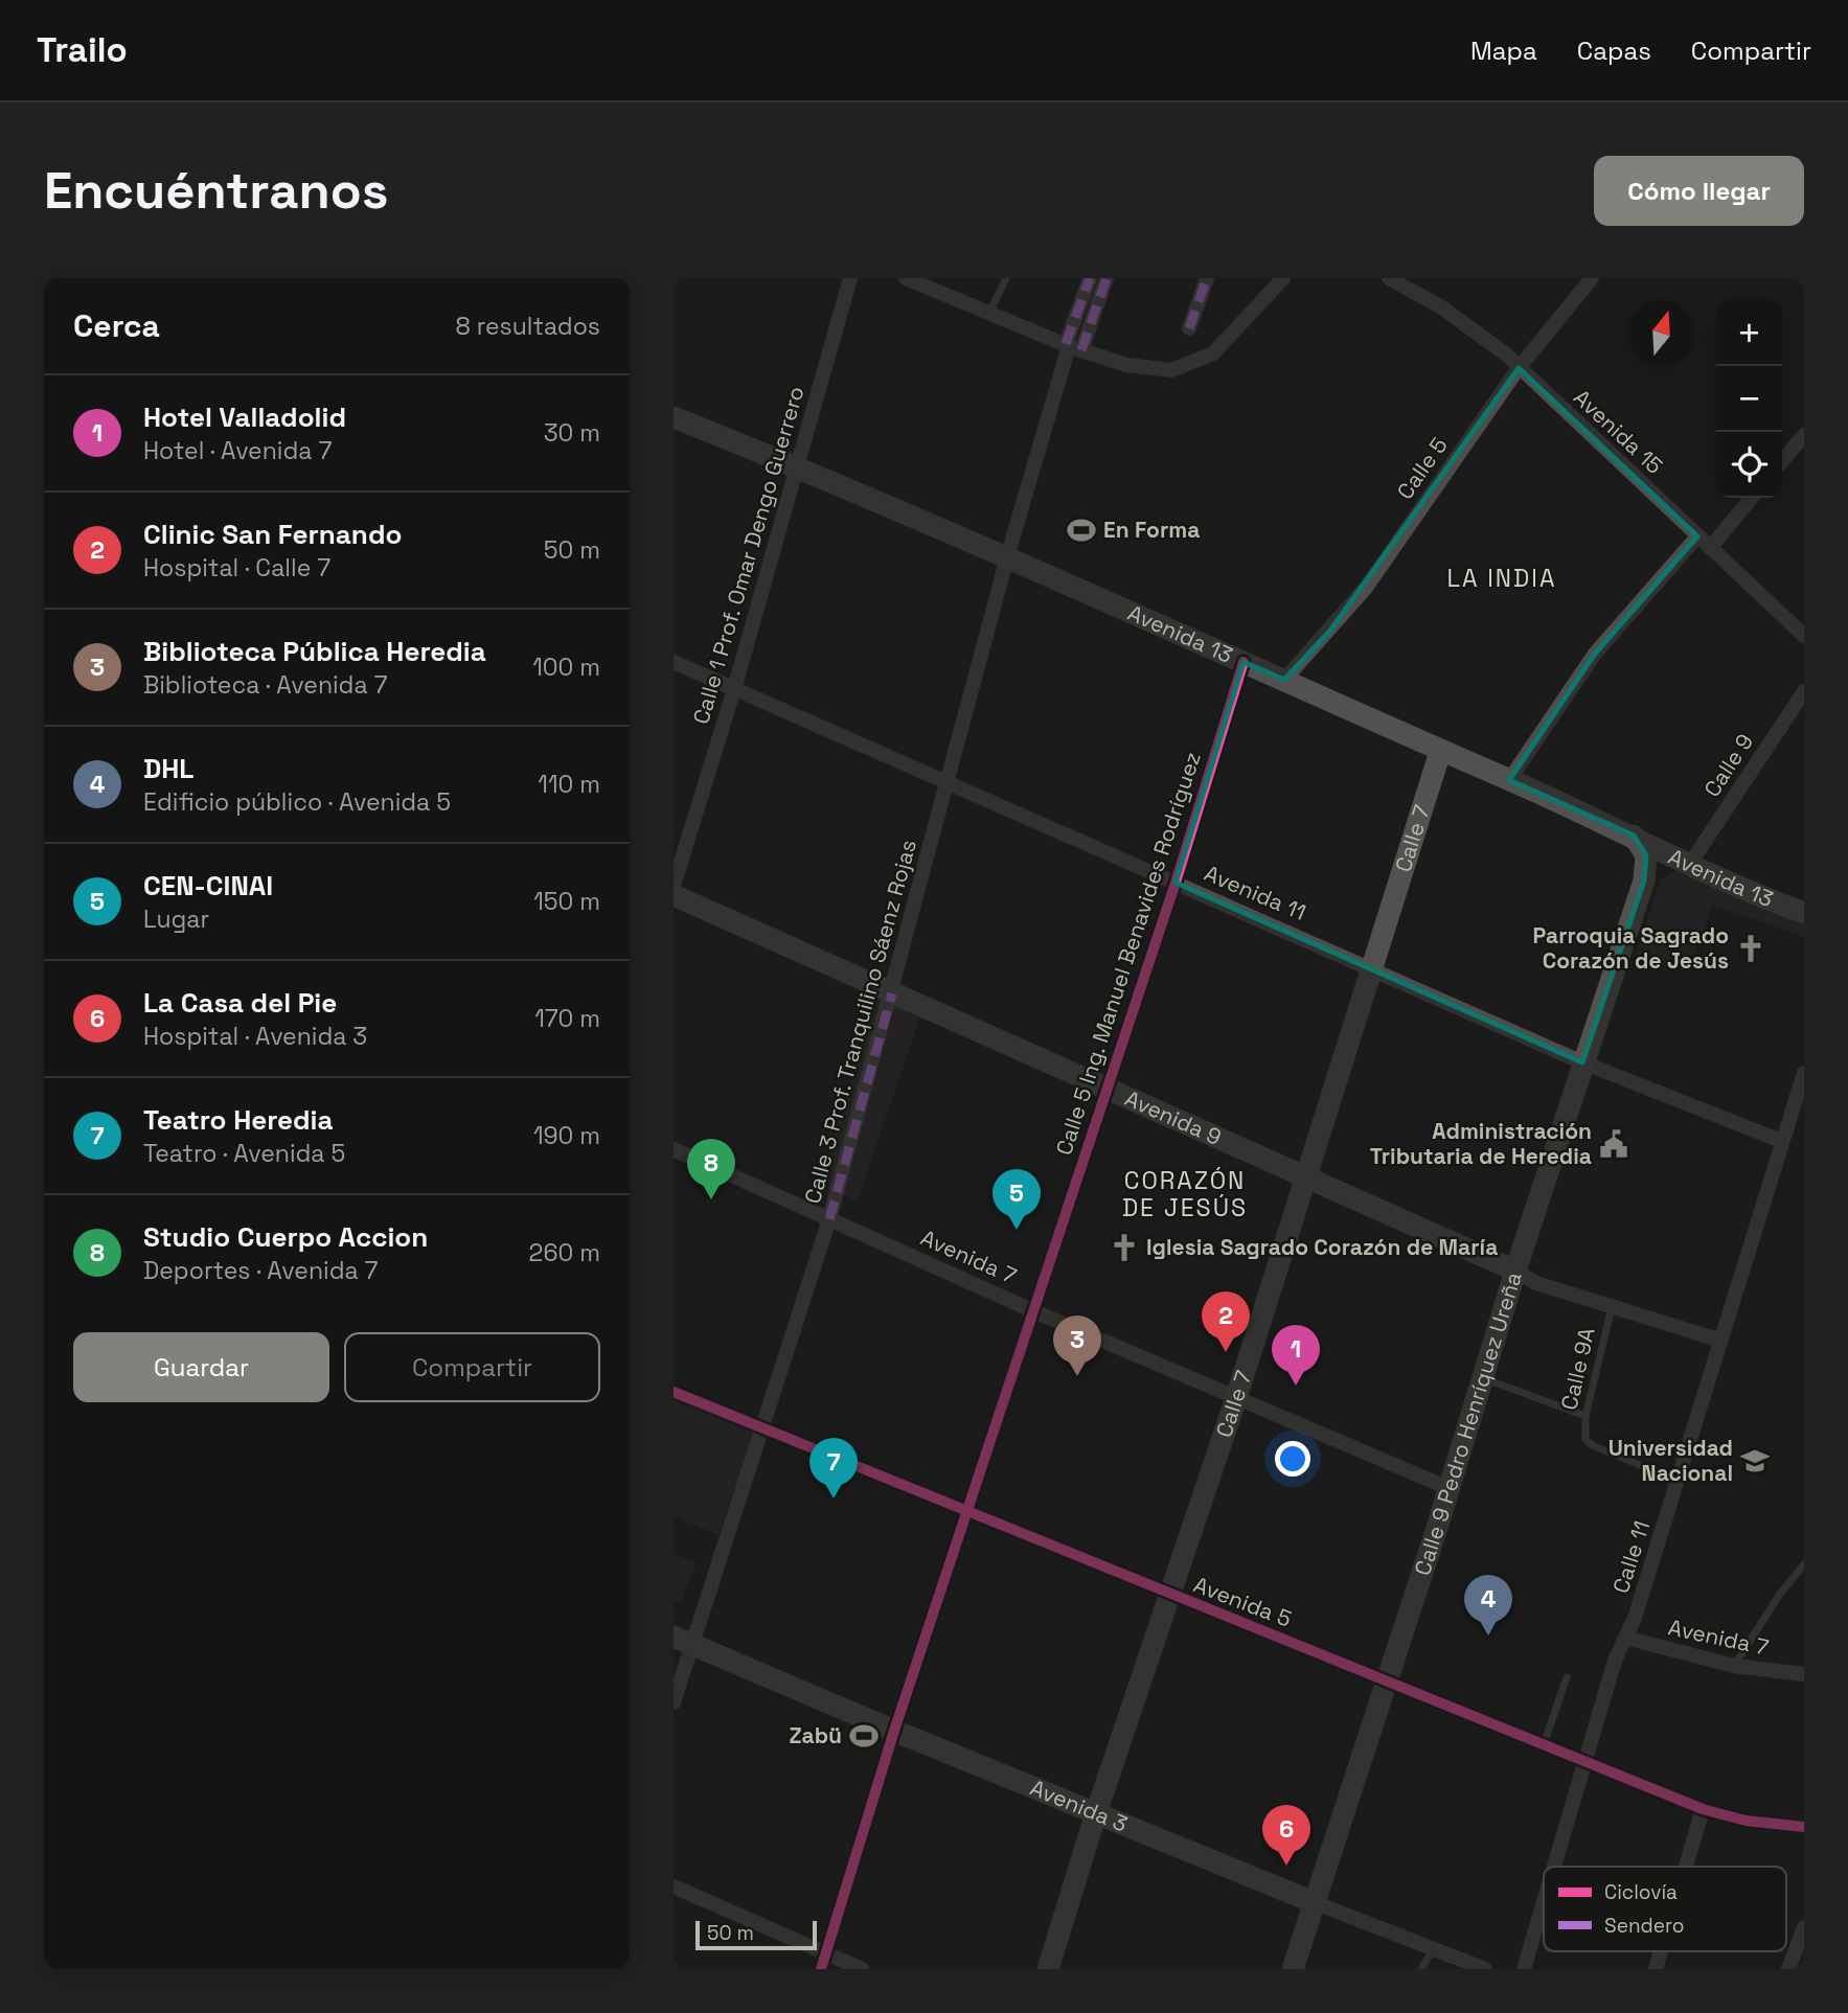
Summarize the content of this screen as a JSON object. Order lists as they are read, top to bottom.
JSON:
{
  "streets": {
    "main road": [
      "Avenida 13",
      "Calle 7",
      "Avenida 9",
      "Calle 9 Pedro Henríquez Ureña",
      "Avenida 3"
    ],
    "street": [
      "Avenida 15",
      "Calle 5",
      "Calle 1 Prof. Omar Dengo Guerrero",
      "Calle 9",
      "Avenida 11",
      "Calle 5 Ing. Manuel Benavides Rodríguez",
      "Calle 3 Prof. Tranquilino Sáenz Rojas",
      "Avenida 7",
      "Calle 11",
      "Avenida 5"
    ],
    "lane": ["Calle 9A"]
  },
  "crossings": [
    ["Avenida 15", "Calle 5"],
    ["Calle 5", "Avenida 13"],
    ["Calle 1 Prof. Omar Dengo Guerrero", "Avenida 13"],
    ["Calle 1 Prof. Omar Dengo Guerrero", "Avenida 11"],
    ["Avenida 13", "Calle 9"],
    ["Avenida 13", "Calle 7"],
    ["Avenida 13", "Calle 5 Ing. Manuel Benavides Rodríguez"],
    ["Avenida 13", "Calle 3 Prof. Tranquilino Sáenz Rojas"],
    ["Avenida 13", "Calle 9 Pedro Henríquez Ureña"],
    ["Calle 7", "Avenida 11"],
    ["Calle 7", "Avenida 9"],
    ["Calle 7", "Avenida 7"],
    ["Calle 7", "Avenida 5"],
    ["Calle 7", "Avenida 3"],
    ["Avenida 11", "Calle 5 Ing. Manuel Benavides Rodríguez"],
    ["Avenida 11", "Calle 3 Prof. Tranquilino Sáenz Rojas"],
    ["Avenida 11", "Calle 9 Pedro Henríquez Ureña"],
    ["Avenida 11", "Calle 11"],
    ["Calle 5 Ing. Manuel Benavides Rodríguez", "Avenida 9"],
    ["Calle 5 Ing. Manuel Benavides Rodríguez", "Avenida 7"],
    ["Calle 5 Ing. Manuel Benavides Rodríguez", "Avenida 5"],
    ["Calle 5 Ing. Manuel Benavides Rodríguez", "Avenida 3"],
    ["Calle 3 Prof. Tranquilino Sáenz Rojas", "Avenida 9"],
    ["Calle 3 Prof. Tranquilino Sáenz Rojas", "Avenida 7"],
    ["Calle 3 Prof. Tranquilino Sáenz Rojas", "Avenida 5"],
    ["Calle 3 Prof. Tranquilino Sáenz Rojas", "Avenida 3"],
    ["Avenida 9", "Calle 9A"],
    ["Avenida 9", "Calle 9 Pedro Henríquez Ureña"],
    ["Avenida 9", "Calle 11"],
    ["Avenida 7", "Calle 9 Pedro Henríquez Ureña"],
    ["Avenida 7", "Calle 11"],
    ["Calle 9A", "Calle 11"],
    ["Calle 9 Pedro Henríquez Ureña", "Avenida 5"],
    ["Calle 9 Pedro Henríquez Ureña", "Avenida 3"],
    ["Calle 11", "Avenida 5"]
  ],
  "districts": ["LA INDIA", "CORAZÓN DE JESÚS"],
  "places": {
    "sports": ["En Forma", "Zabü"],
    "church": ["Parroquia Sagrado Corazón de Jesús", "Iglesia Sagrado Corazón de María"],
    "public building": ["Administración Tributaria de Heredia"],
    "school or university": ["Universidad Nacional"]
  },
  "legend": ["Ciclovía", "Sendero"],
  "scale_bar": "50 m",
  "north": "top",
  "page": {
    "header": "Trailo",
    "nav": ["Mapa", "Capas", "Compartir"],
    "buttons": [
      "Cómo llegar",
      ["Guardar", "Compartir"]
    ],
    "title": "Encuéntranos",
    "heading": ["Cerca", "8 resultados"],
    "map_buttons": ["+", "−"],
    "list": [
      {
        "mark": "1",
        "name": "Hotel Valladolid",
        "note": "Hotel · Avenida 7",
        "value": "30 m"
      },
      {
        "mark": "2",
        "name": "Clinic San Fernando",
        "note": "Hospital · Calle 7",
        "value": "50 m"
      },
      {
        "mark": "3",
        "name": "Biblioteca Pública Heredia",
        "note": "Biblioteca · Avenida 7",
        "value": "100 m"
      },
      {
        "mark": "4",
        "name": "DHL",
        "note": "Edificio público · Avenida 5",
        "value": "110 m"
      },
      {
        "mark": "5",
        "name": "CEN-CINAI",
        "note": "Lugar",
        "value": "150 m"
      },
      {
        "mark": "6",
        "name": "La Casa del Pie",
        "note": "Hospital · Avenida 3",
        "value": "170 m"
      },
      {
        "mark": "7",
        "name": "Teatro Heredia",
        "note": "Teatro · Avenida 5",
        "value": "190 m"
      },
      {
        "mark": "8",
        "name": "Studio Cuerpo Accion",
        "note": "Deportes · Avenida 7",
        "value": "260 m"
      }
    ],
    "pins": [
      "8",
      "5",
      "2",
      "3",
      "1",
      "7",
      "4",
      "6"
    ],
    "scale": "50 m"
  }
}
